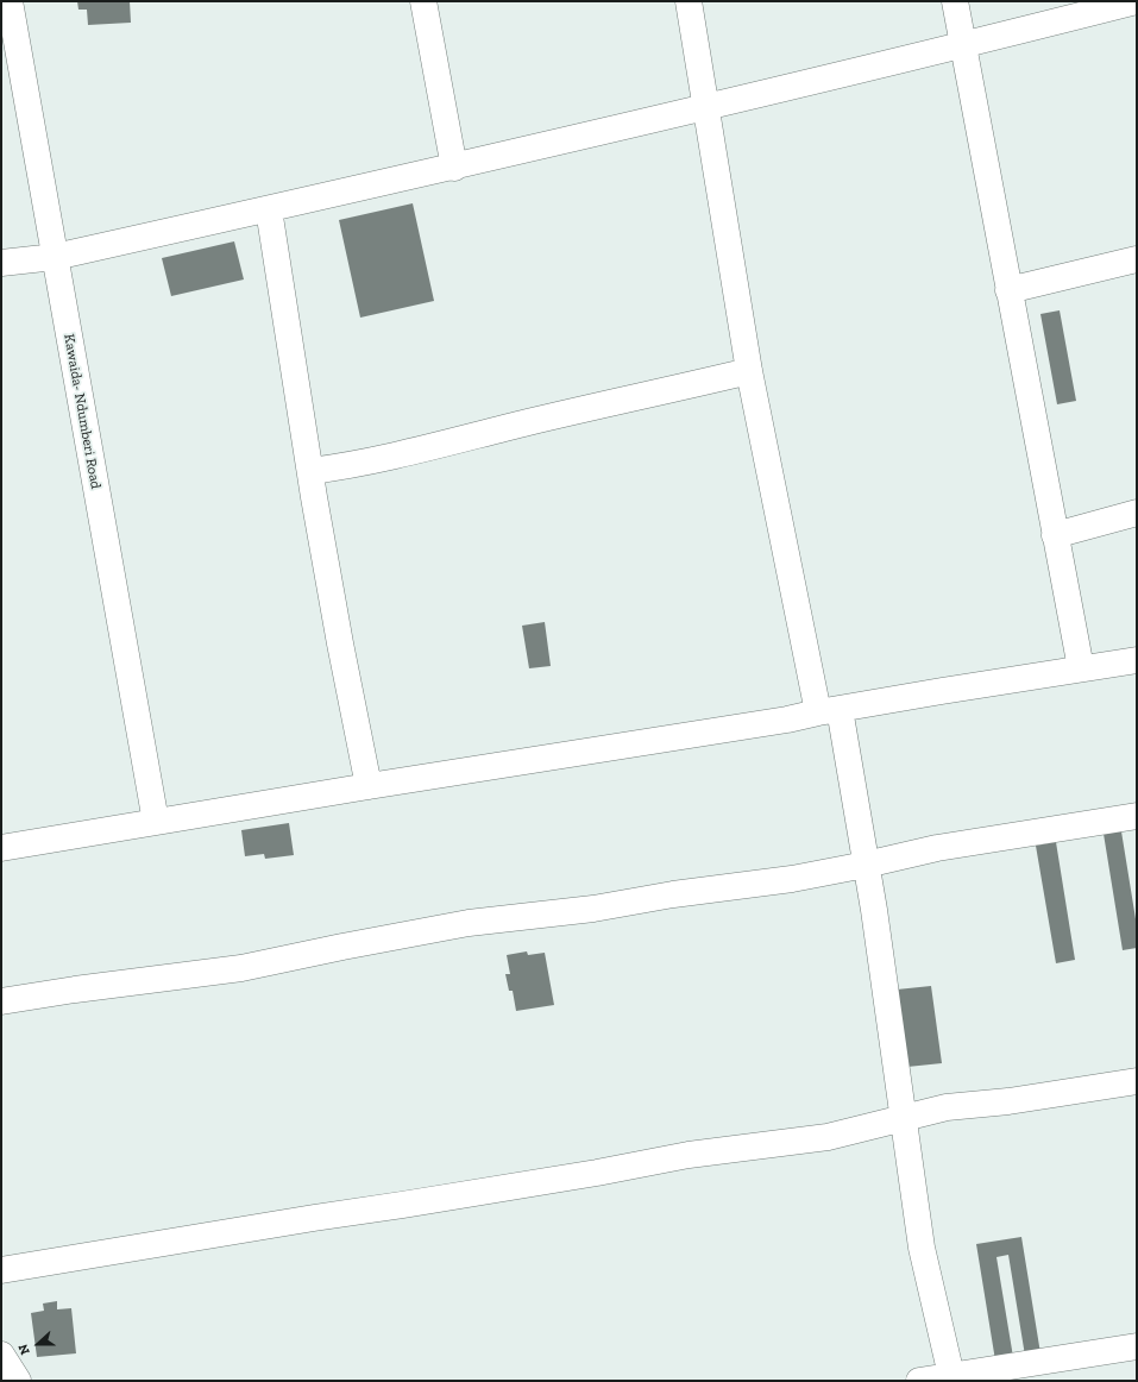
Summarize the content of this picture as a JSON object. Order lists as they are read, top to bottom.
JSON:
{
  "streets": {
    "street": ["Kawaida- Ndumberi Road"]
  },
  "north": "left"
}
